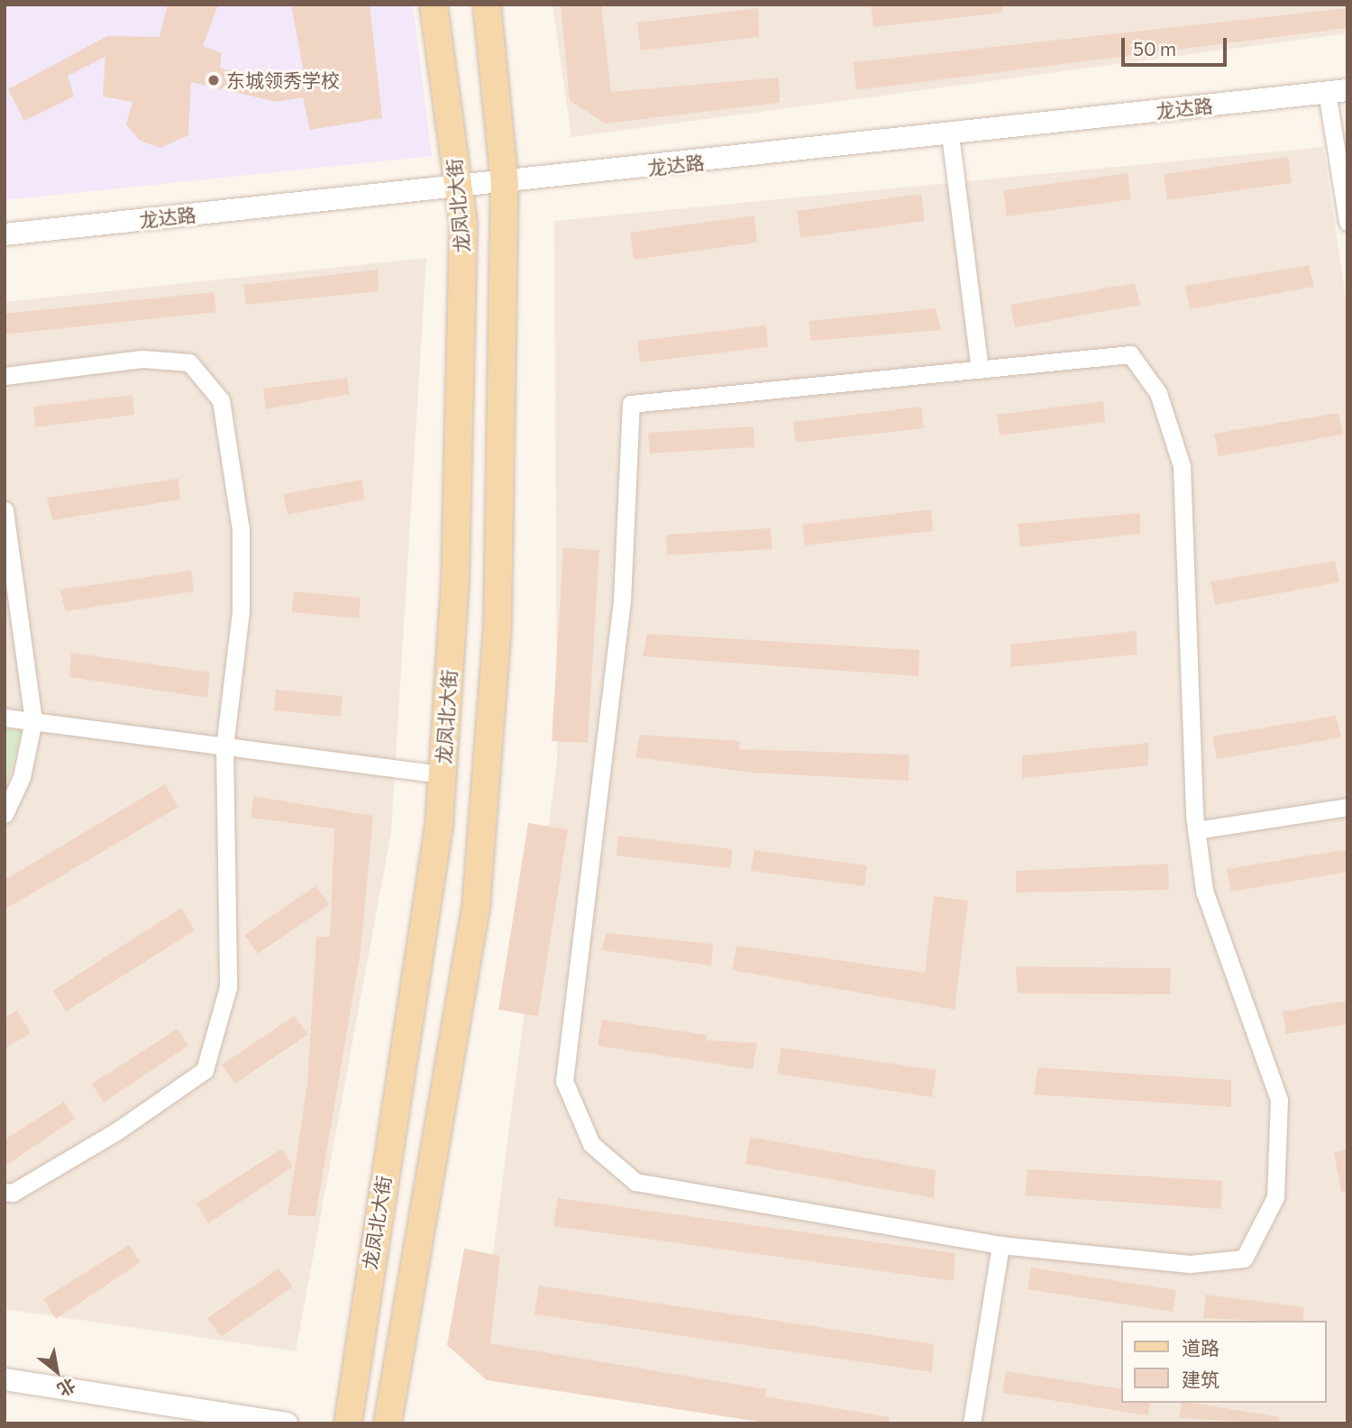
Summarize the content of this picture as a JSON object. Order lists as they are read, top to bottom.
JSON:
{
  "streets": {
    "main road": ["龙凤北大街"],
    "street": ["龙达路"]
  },
  "crossings": [
    ["龙达路", "龙凤北大街"]
  ],
  "places": ["东城领秀学校"],
  "legend": ["道路", "建筑"],
  "scale_bar": "50 m",
  "north": "bottom right"
}
